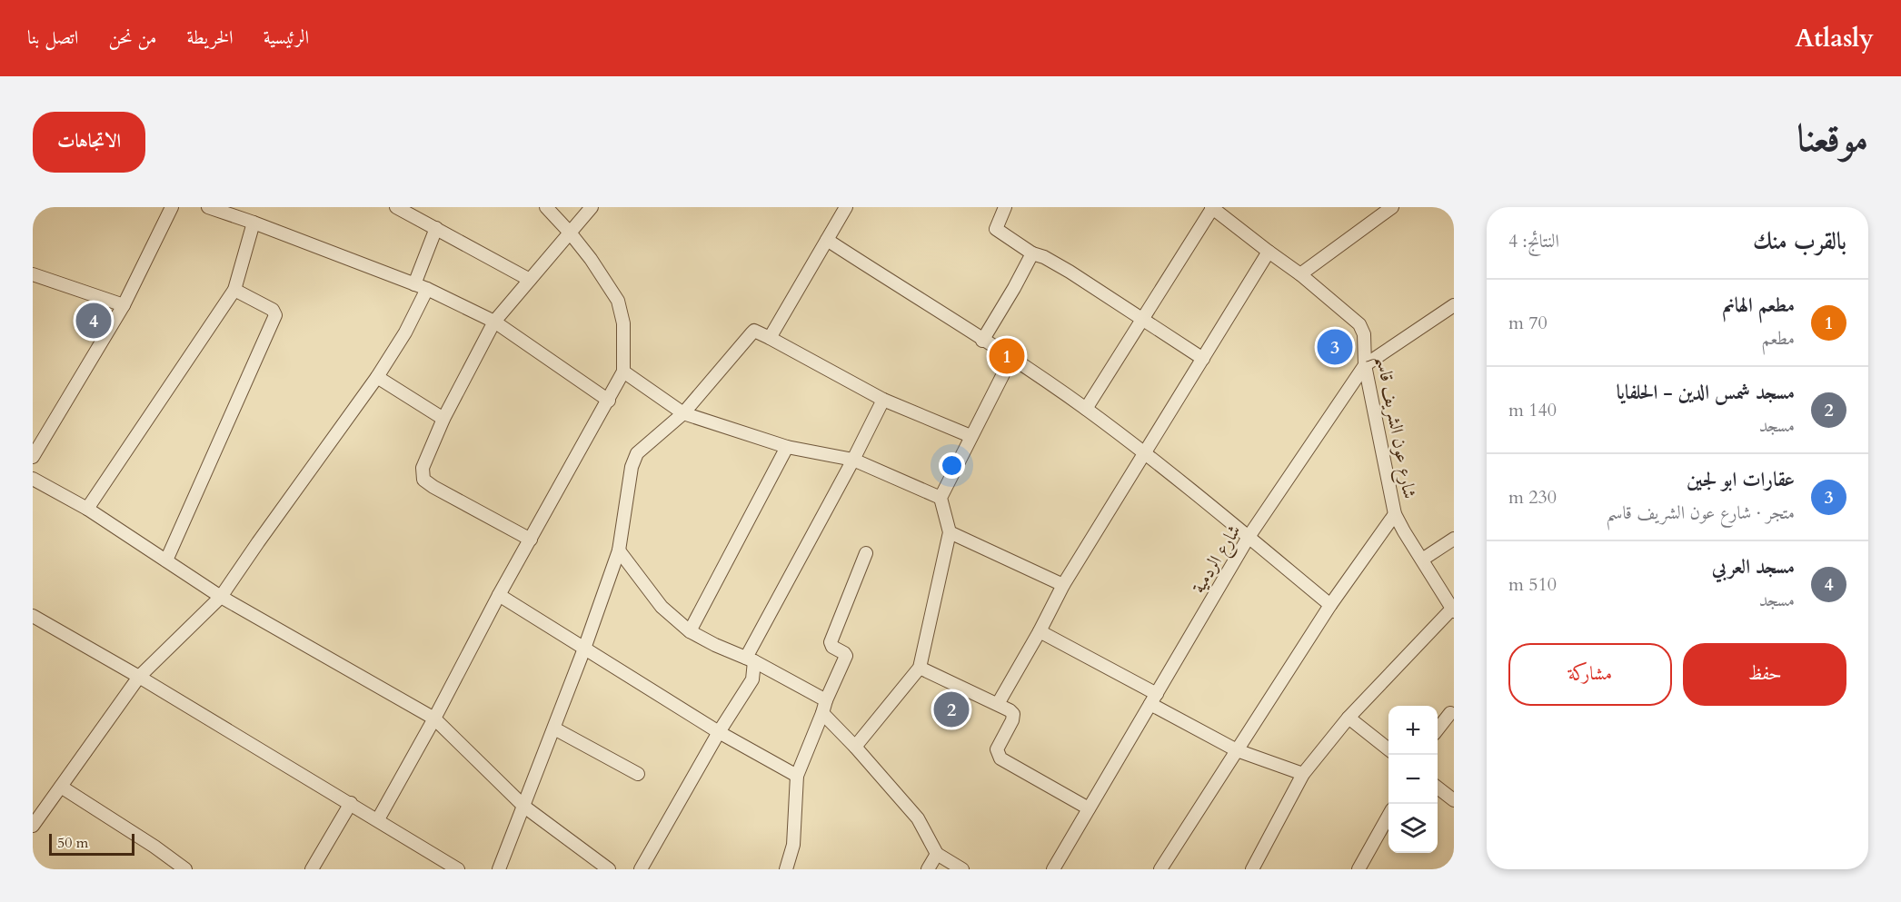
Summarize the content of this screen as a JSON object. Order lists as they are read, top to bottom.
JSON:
{
  "streets": {
    "street": ["شارع عون الشريف قاسم", "شارع الردمية"]
  },
  "crossings": [
    ["شارع عون الشريف قاسم", "شارع الردمية"]
  ],
  "scale_bar": "50 m",
  "page": {
    "header": "Atlasly",
    "nav": [
      "الرئيسية",
      "الخريطة",
      "من نحن",
      "اتصل بنا"
    ],
    "title": "موقعنا",
    "buttons": [
      "الاتجاهات",
      ["حفظ", "مشاركة"]
    ],
    "heading": ["بالقرب منك", "النتائج: 4"],
    "list": [
      {
        "mark": "1",
        "name": "مطعم الهانم",
        "note": "مطعم",
        "value": "70 m"
      },
      {
        "mark": "2",
        "name": "مسجد شمس الدين - الحلفايا",
        "note": "مسجد",
        "value": "140 m"
      },
      {
        "mark": "3",
        "name": "عقارات ابو لجين",
        "note": "متجر · شارع عون الشريف قاسم",
        "value": "230 m"
      },
      {
        "mark": "4",
        "name": "مسجد العربي",
        "note": "مسجد",
        "value": "510 m"
      }
    ],
    "pins": [
      "4",
      "3",
      "1",
      "2"
    ],
    "map_buttons": ["+", "−"],
    "scale": "50 m"
  }
}
